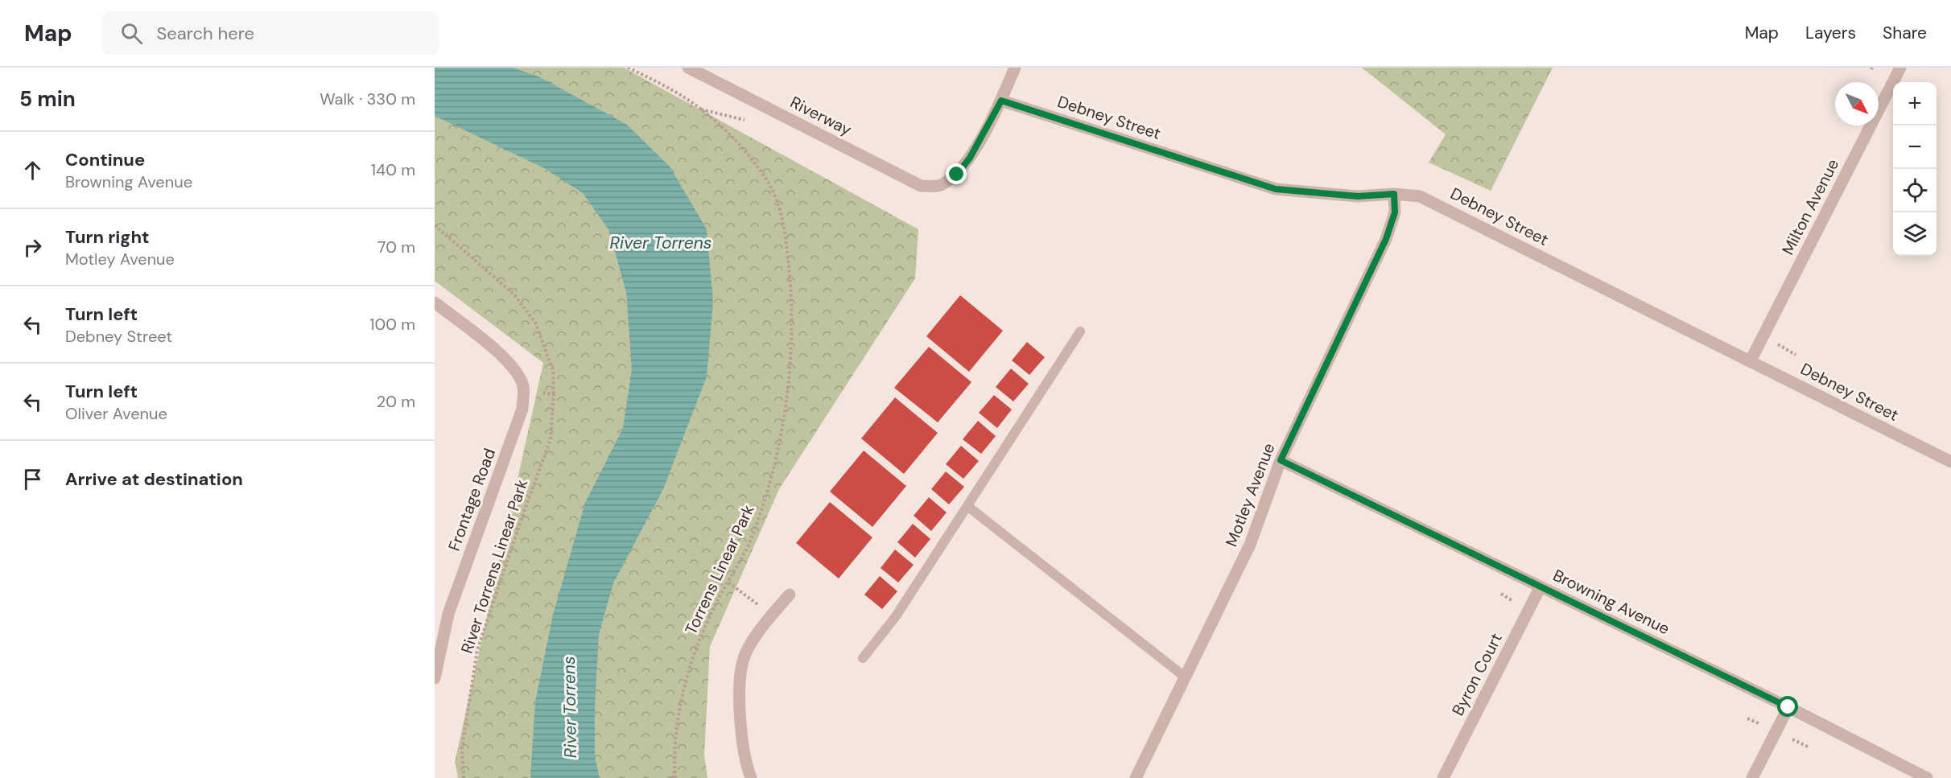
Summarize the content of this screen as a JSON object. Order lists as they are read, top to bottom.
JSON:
{
  "streets": {
    "street": [
      "Riverway",
      "Debney Street",
      "Milton Avenue",
      "Motley Avenue",
      "Frontage Road",
      "Browning Avenue",
      "Byron Court"
    ],
    "path": ["River Torrens Linear Park", "Torrens Linear Park"]
  },
  "crossings": [
    ["Riverway", "Debney Street"],
    ["Debney Street", "Milton Avenue"],
    ["Debney Street", "Motley Avenue"],
    ["Motley Avenue", "Browning Avenue"],
    ["Browning Avenue", "Byron Court"]
  ],
  "water": ["River Torrens"],
  "north": "bottom right",
  "page": {
    "header": "Map",
    "search": "Search here",
    "nav": ["Map", "Layers", "Share"],
    "heading": ["5 min", "Walk · 330 m"],
    "map_buttons": ["+", "−"],
    "list": [
      ["Continue", "Browning Avenue", "140 m"],
      ["Turn right", "Motley Avenue", "70 m"],
      ["Turn left", "Debney Street", "100 m"],
      ["Turn left", "Oliver Avenue", "20 m"],
      "Arrive at destination"
    ]
  }
}
